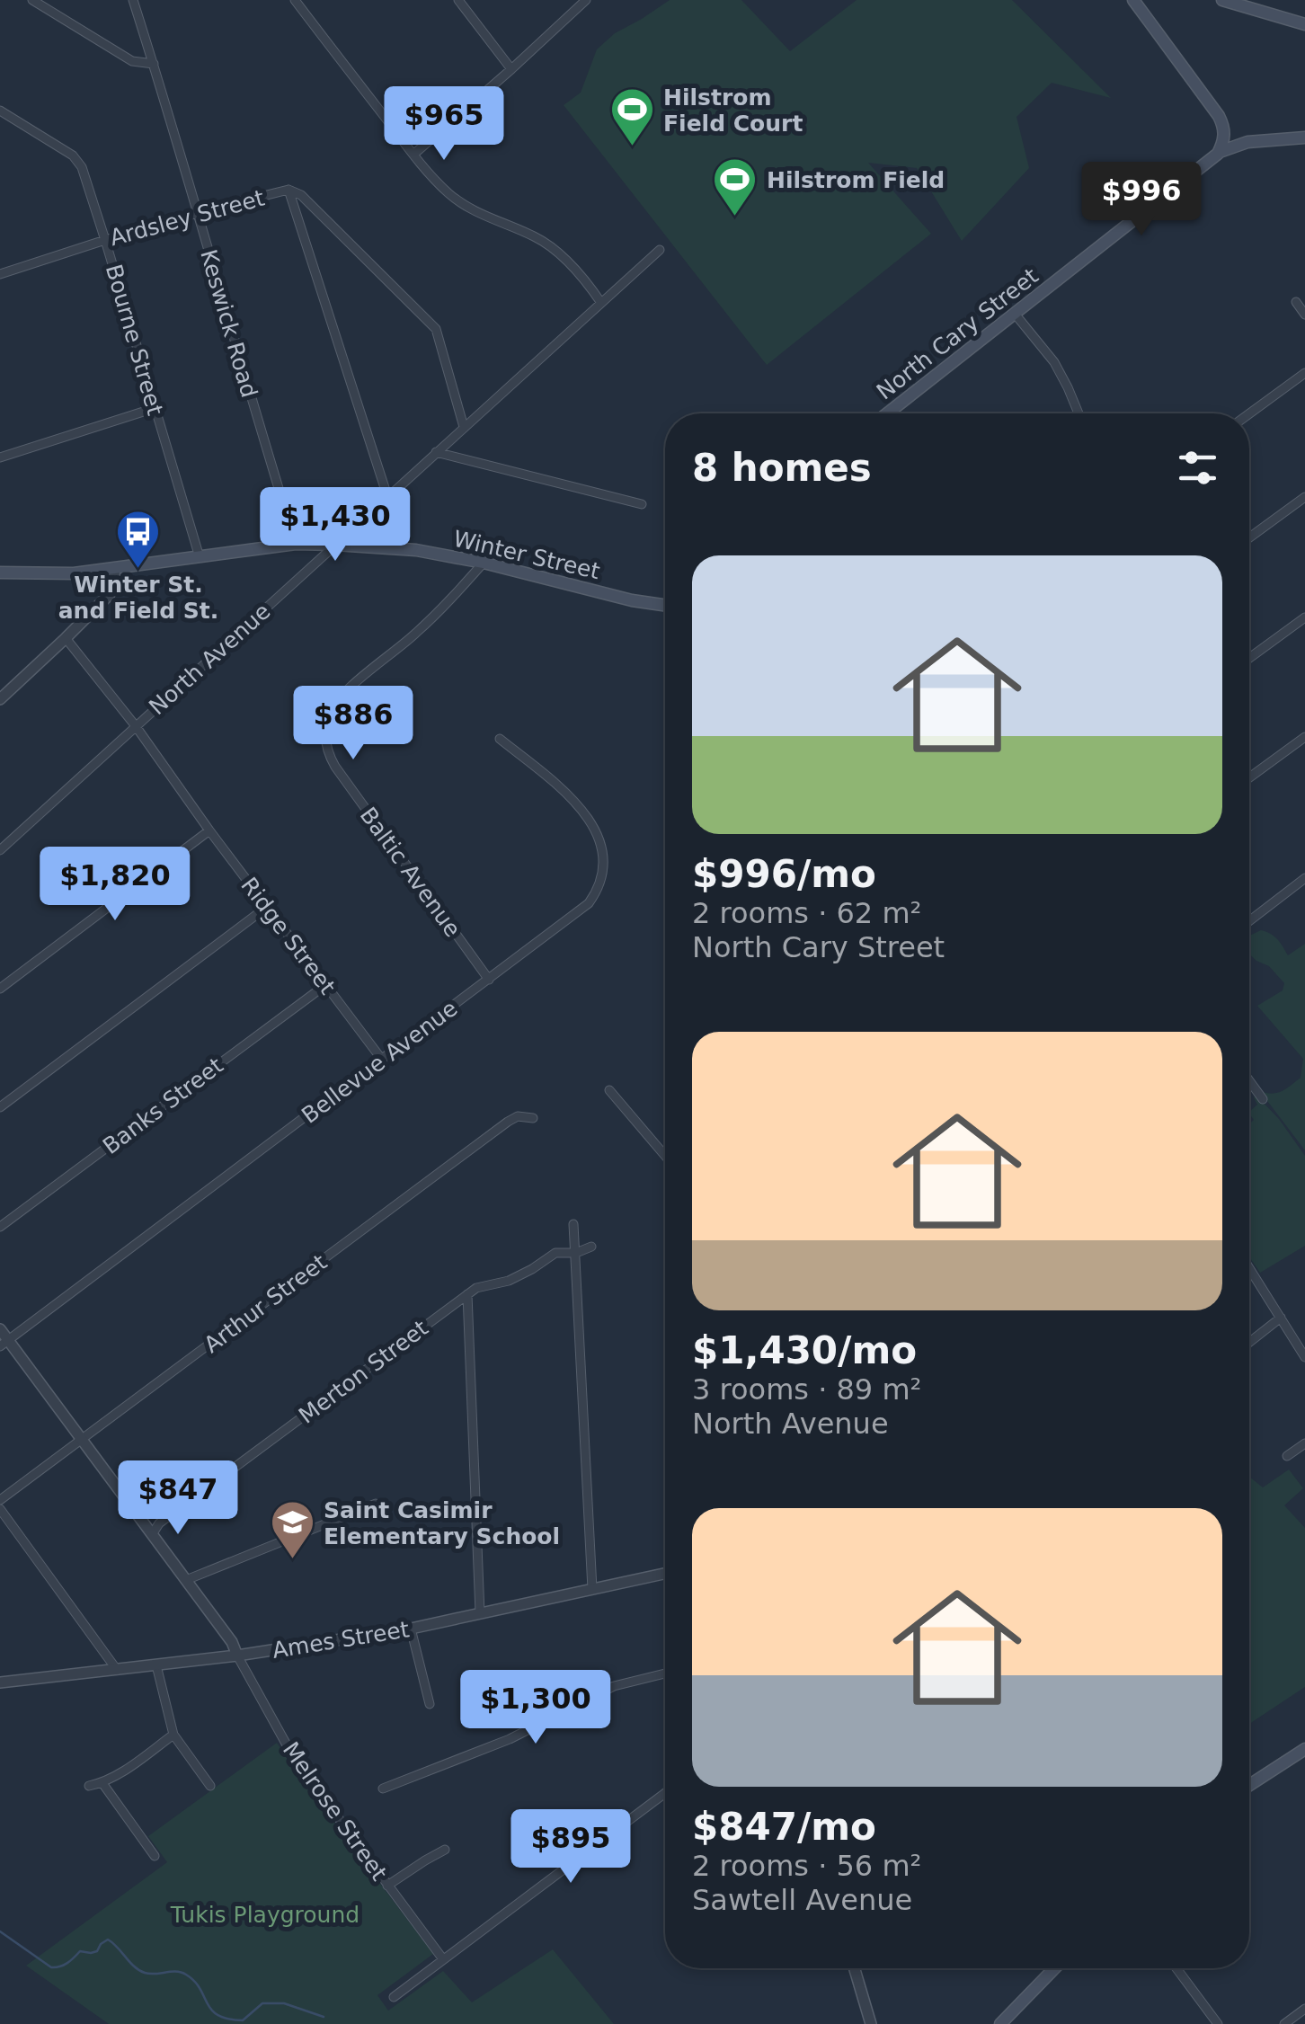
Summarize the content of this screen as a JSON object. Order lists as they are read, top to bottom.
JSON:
{
  "streets": {
    "main road": ["North Cary Street", "Winter Street"],
    "street": [
      "Ardsley Street",
      "Keswick Road",
      "Bourne Street",
      "North Avenue",
      "Baltic Avenue",
      "Ridge Street",
      "Bellevue Avenue",
      "Banks Street",
      "Arthur Street",
      "Merton Street",
      "Ames Street",
      "Melrose Street"
    ]
  },
  "crossings": [
    ["Ardsley Street", "Keswick Road"],
    ["Ardsley Street", "Bourne Street"],
    ["Ardsley Street", "North Avenue"],
    ["Keswick Road", "Winter Street"],
    ["Bourne Street", "Winter Street"],
    ["Winter Street", "North Avenue"],
    ["Winter Street", "Baltic Avenue"],
    ["North Avenue", "Ridge Street"],
    ["Baltic Avenue", "Bellevue Avenue"],
    ["Ridge Street", "Bellevue Avenue"],
    ["Ridge Street", "Banks Street"],
    ["Ames Street", "Melrose Street"]
  ],
  "parks": ["Tukis Playground"],
  "places": {
    "sports": ["Hilstrom Field Court", "Hilstrom Field"],
    "bus stop": ["Winter St. and Field St."],
    "school or university": ["Saint Casimir Elementary School"]
  },
  "page": {
    "price": [
      "$965",
      "$996",
      "$1,430",
      "$886",
      "$1,820",
      "$847",
      "$1,300",
      "$895"
    ],
    "heading": "8 homes",
    "list": [
      {
        "name": "$996/mo",
        "note": "2 rooms · 62 m² · North Cary Street"
      },
      {
        "name": "$1,430/mo",
        "note": "3 rooms · 89 m² · North Avenue"
      },
      {
        "name": "$847/mo",
        "note": "2 rooms · 56 m² · Sawtell Avenue"
      }
    ]
  }
}
